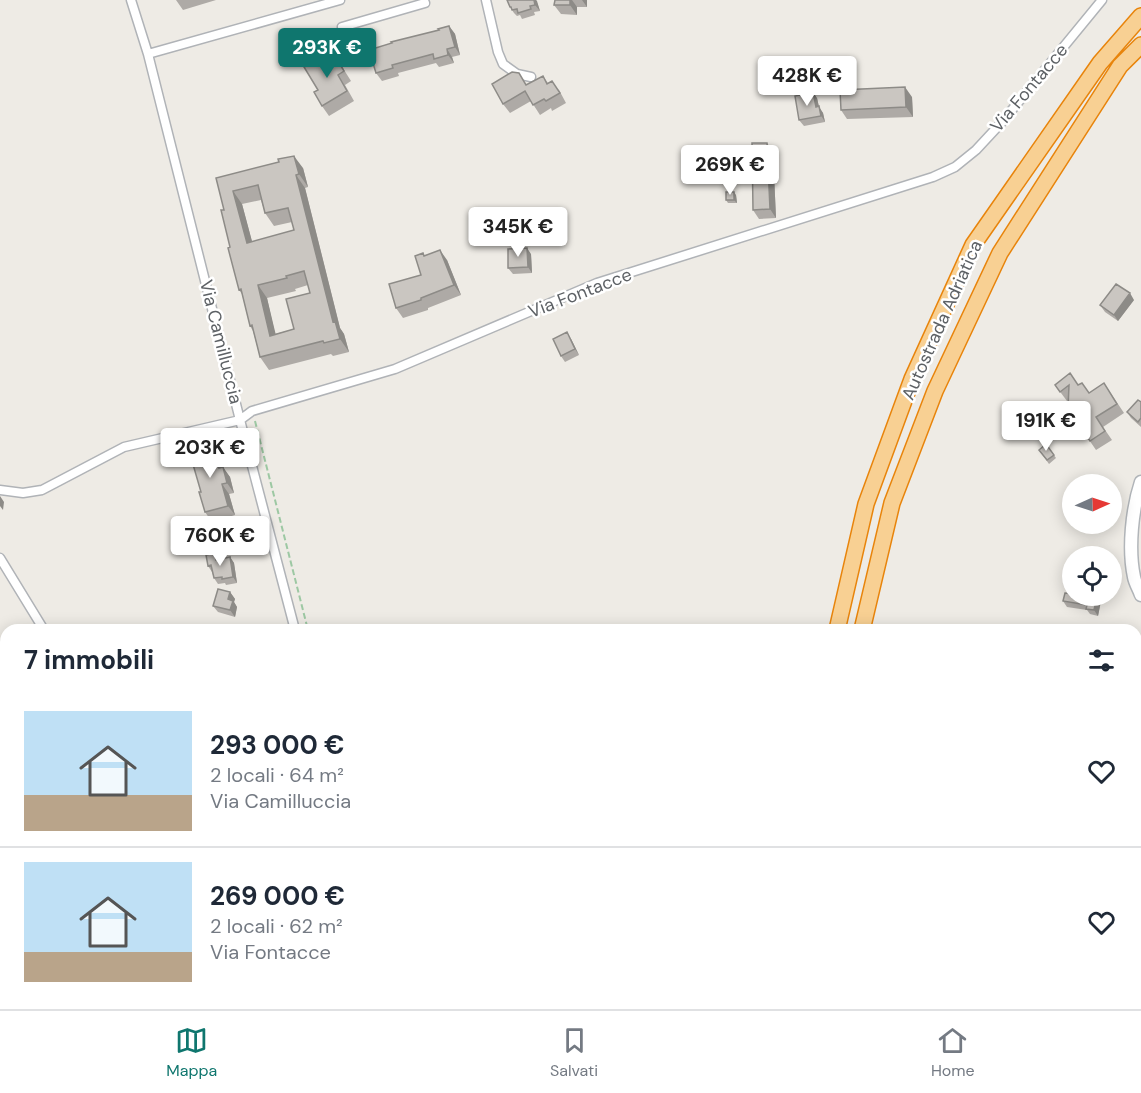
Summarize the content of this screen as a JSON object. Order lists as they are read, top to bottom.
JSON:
{
  "streets": {
    "highway": ["Autostrada Adriatica"],
    "street": ["Via Fontacce", "Via Camilluccia"]
  },
  "crossings": [
    ["Via Fontacce", "Via Camilluccia"]
  ],
  "north": "right",
  "page": {
    "price": [
      "293K €",
      "428K €",
      "269K €",
      "345K €",
      "191K €",
      "203K €",
      "760K €"
    ],
    "heading": "7 immobili",
    "list": [
      {
        "name": "293 000 €",
        "note": "2 locali · 64 m² · Via Camilluccia"
      },
      {
        "name": "269 000 €",
        "note": "2 locali · 62 m² · Via Fontacce"
      }
    ],
    "tabs": ["Mappa", "Salvati", "Home"]
  }
}
